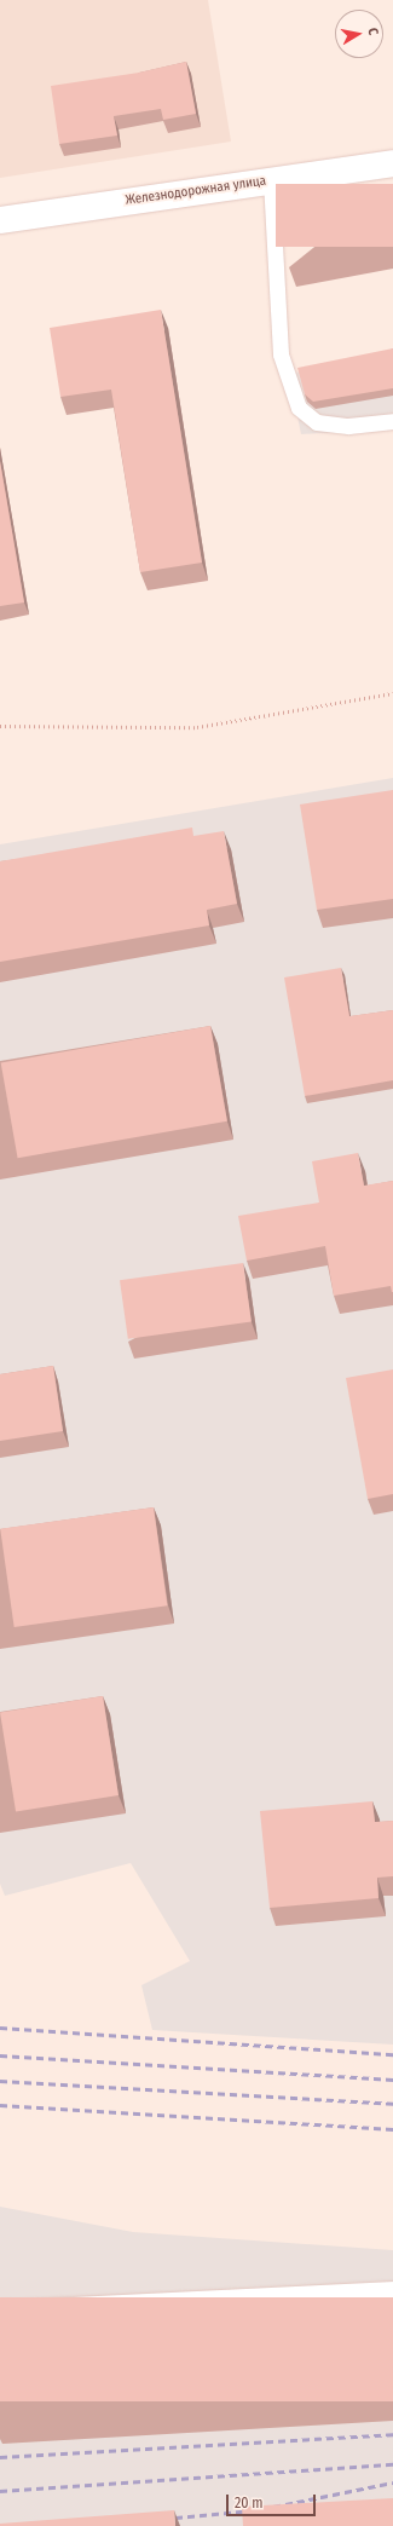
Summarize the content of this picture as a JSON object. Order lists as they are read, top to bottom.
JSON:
{
  "streets": {
    "street": ["Железнодорожная улица"]
  },
  "scale_bar": "20 m",
  "north": "right"
}
